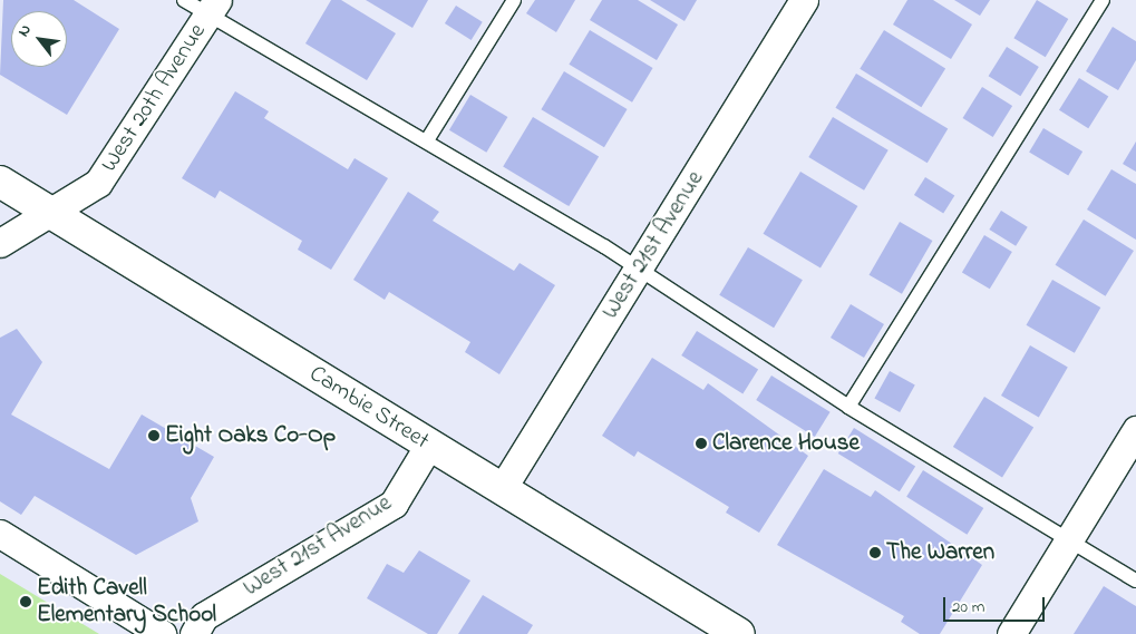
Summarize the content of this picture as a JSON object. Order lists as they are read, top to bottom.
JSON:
{
  "streets": {
    "main road": ["Cambie Street"],
    "street": ["West 20th Avenue", "West 21st Avenue"]
  },
  "crossings": [
    ["West 20th Avenue", "Cambie Street"],
    ["West 21st Avenue", "Cambie Street"]
  ],
  "places": [
    "Eight Oaks Co-Op",
    "Clarence House",
    "The Warren",
    "Edith Cavell Elementary School"
  ],
  "scale_bar": "20 m",
  "north": "top left"
}
